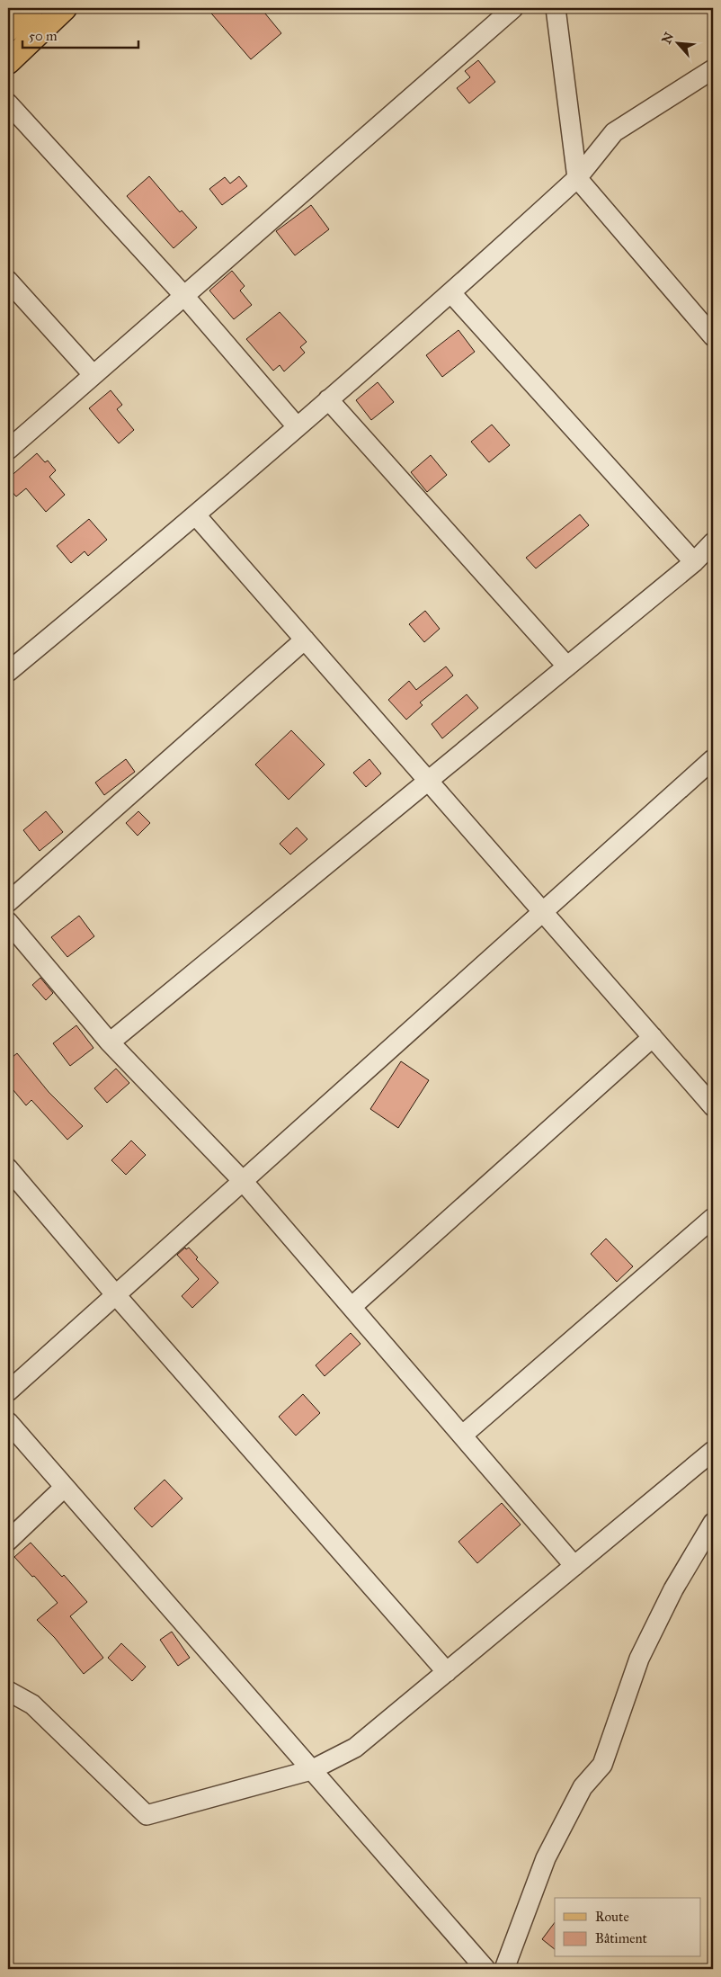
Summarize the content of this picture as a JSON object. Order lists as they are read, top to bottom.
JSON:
{
  "legend": ["Route", "Bâtiment"],
  "scale_bar": "50 m",
  "north": "top left"
}
